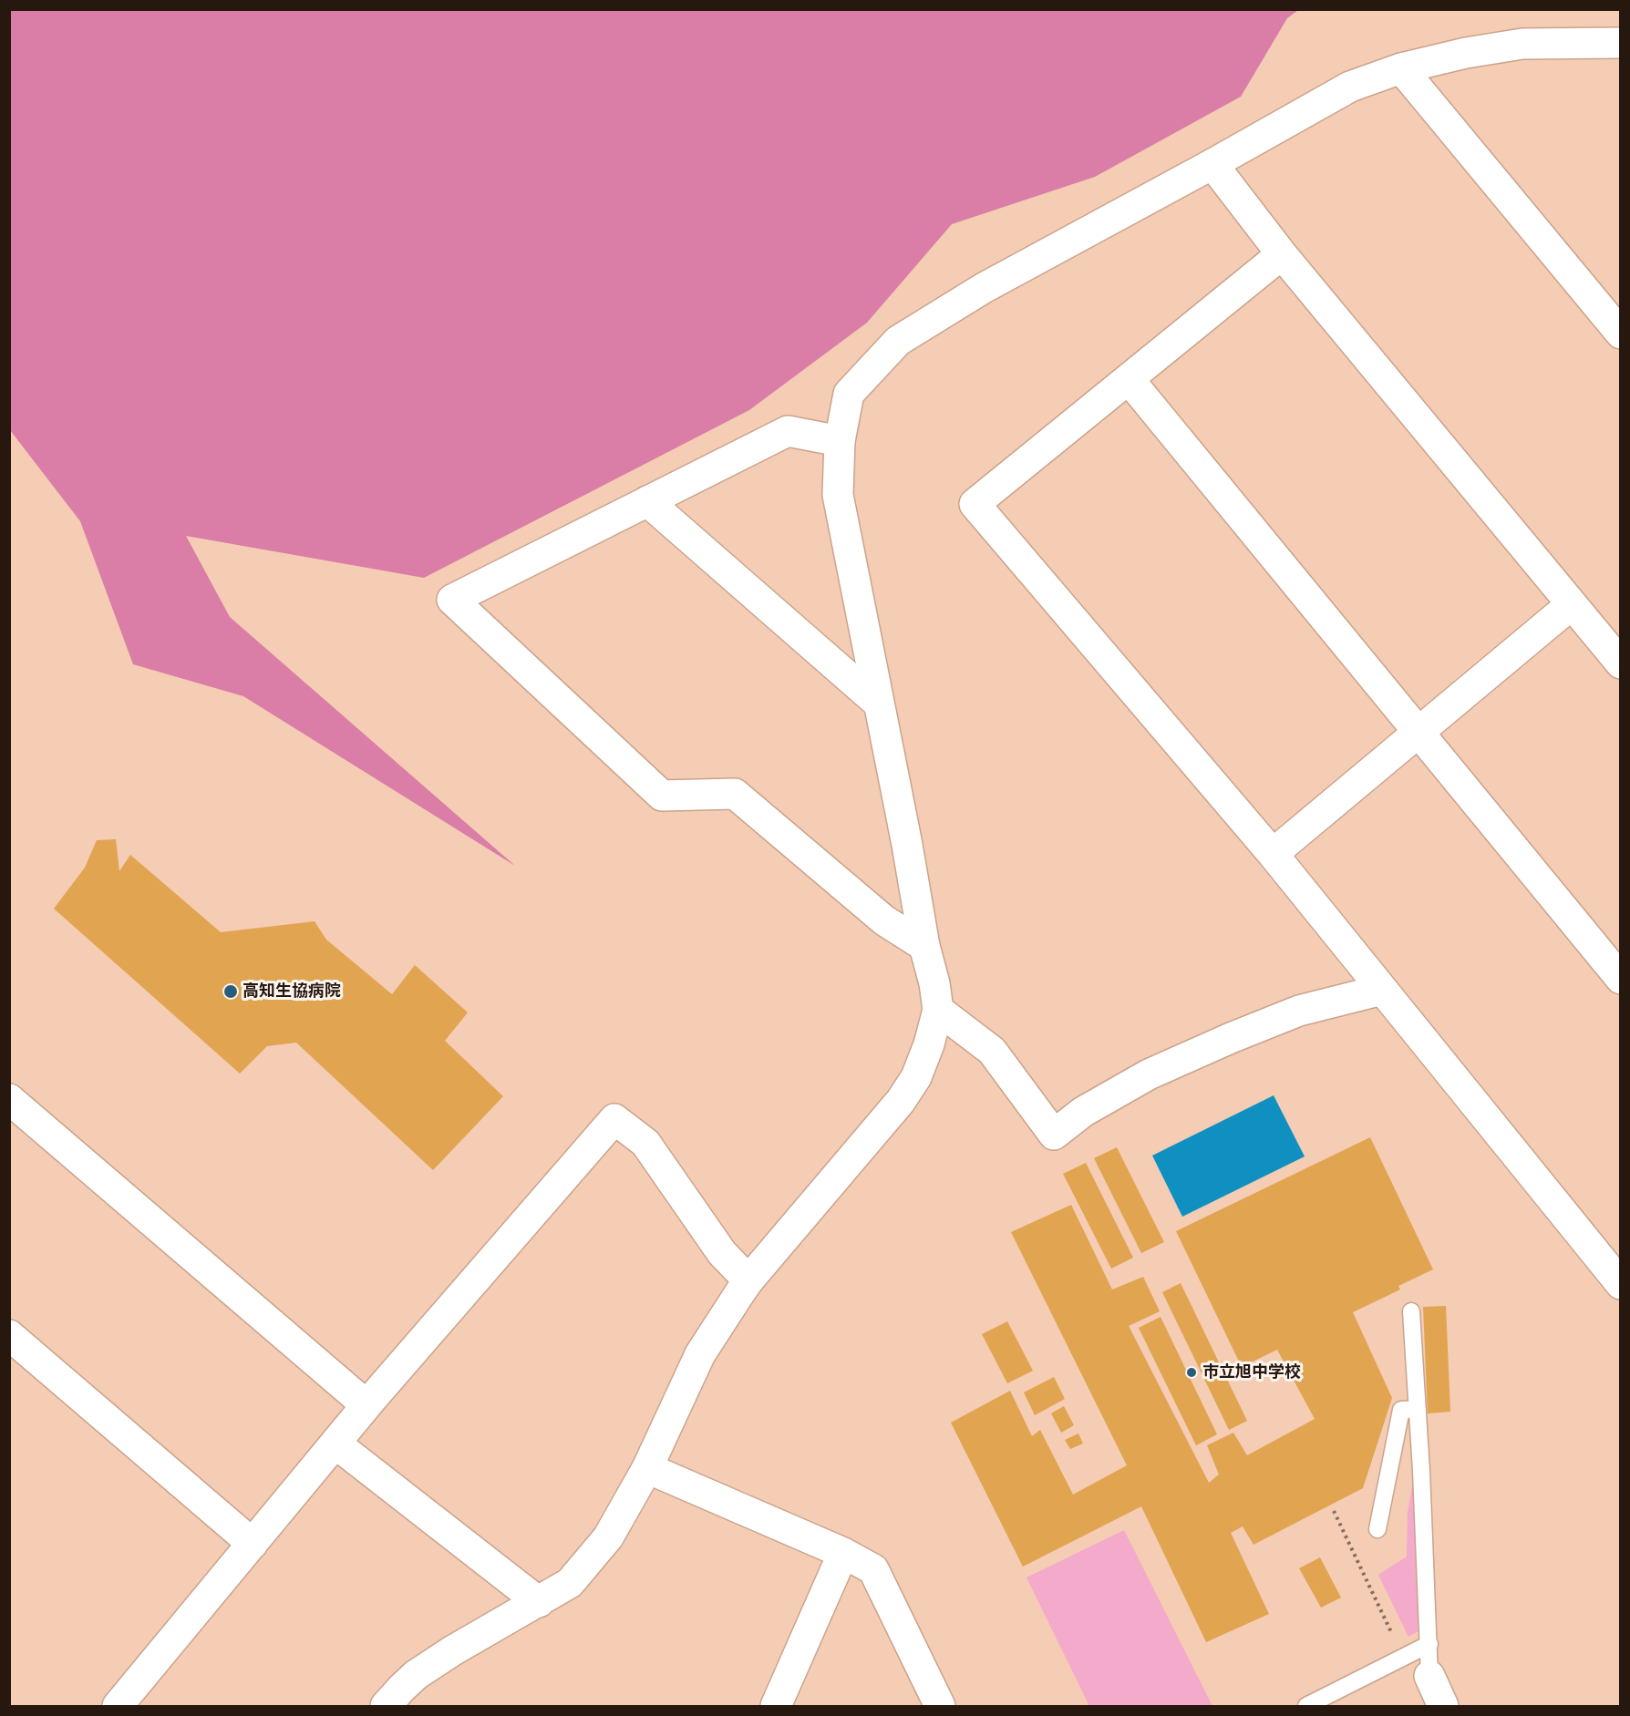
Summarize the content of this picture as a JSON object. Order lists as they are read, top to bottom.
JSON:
{
  "places": ["高知生協病院", "市立旭中学校"]
}
